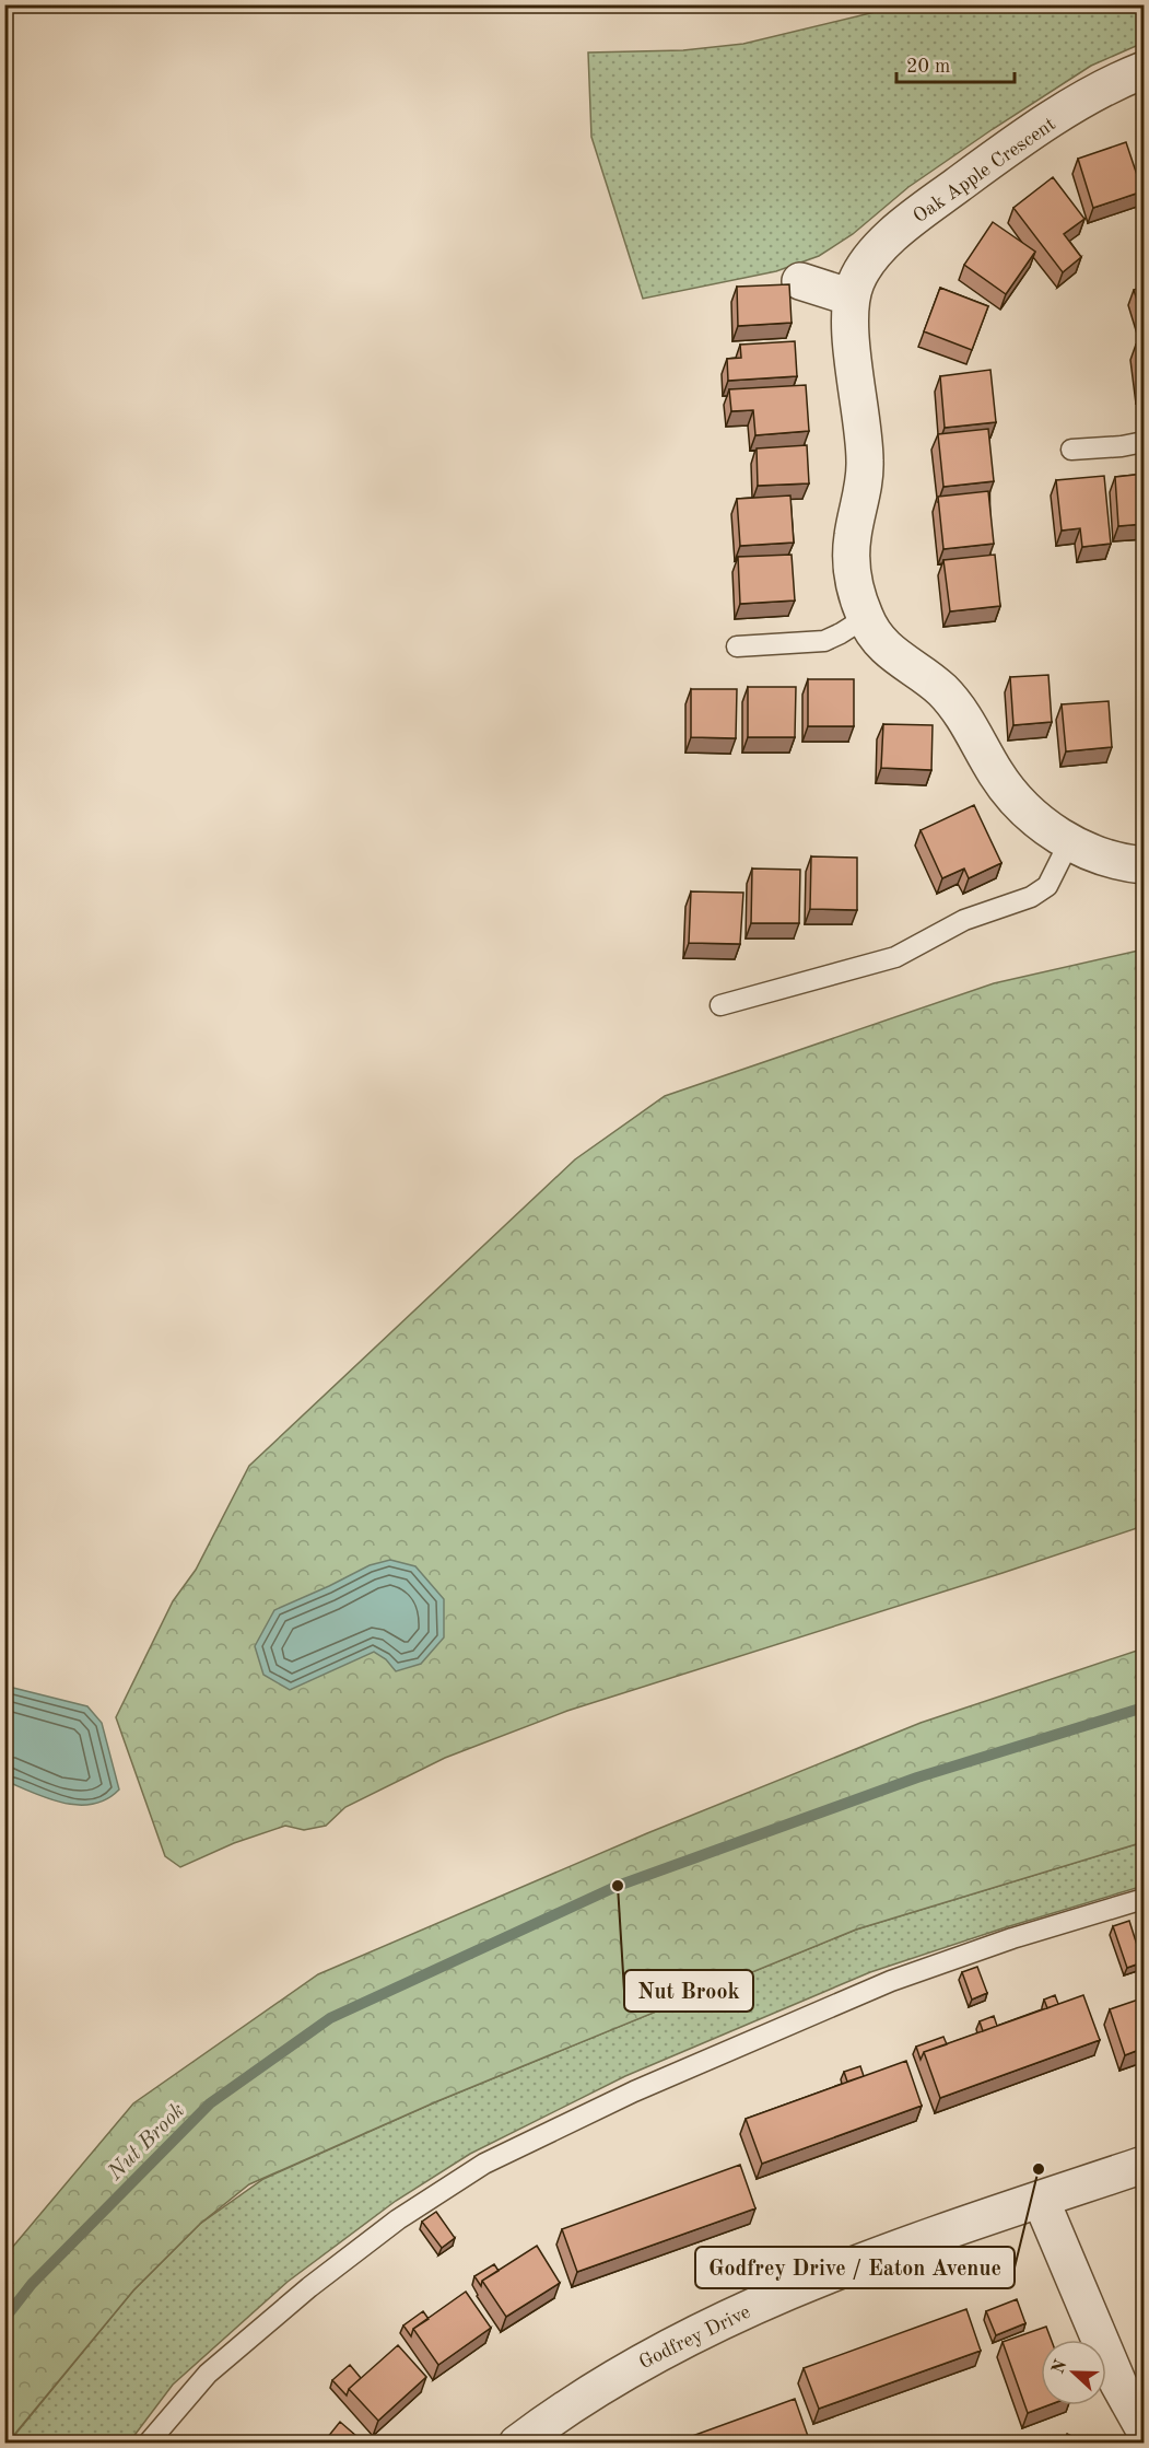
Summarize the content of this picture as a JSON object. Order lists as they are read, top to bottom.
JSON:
{
  "streets": {
    "street": ["Oak Apple Crescent", "Godfrey Drive"]
  },
  "water": ["Nut Brook"],
  "places": ["Nut Brook", "Godfrey Drive / Eaton Avenue"],
  "scale_bar": "20 m",
  "north": "left"
}
